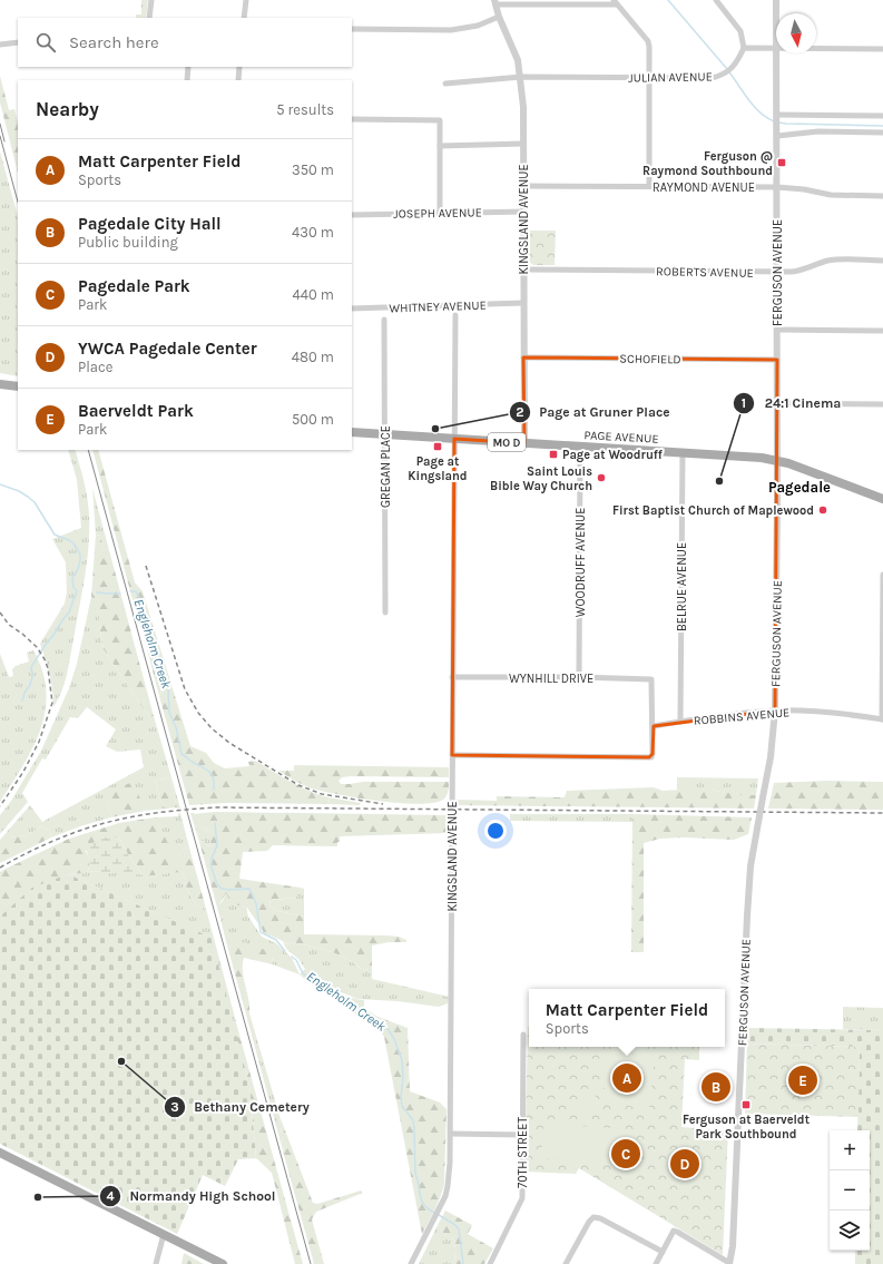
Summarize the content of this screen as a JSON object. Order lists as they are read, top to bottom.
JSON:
{
  "streets": {
    "main road": ["PAGE AVENUE", "MO D"],
    "street": [
      "JULIAN AVENUE",
      "RAYMOND AVENUE",
      "JOSEPH AVENUE",
      "KINGSLAND AVENUE",
      "ROBERTS AVENUE",
      "FERGUSON AVENUE",
      "WHITNEY AVENUE",
      "SCHOFIELD",
      "GREGAN PLACE",
      "WOODRUFF AVENUE",
      "BELRUE AVENUE",
      "WYNHILL DRIVE",
      "ROBBINS AVENUE",
      "70TH STREET"
    ]
  },
  "crossings": [
    ["JULIAN AVENUE", "KINGSLAND AVENUE"],
    ["RAYMOND AVENUE", "KINGSLAND AVENUE"],
    ["RAYMOND AVENUE", "FERGUSON AVENUE"],
    ["JOSEPH AVENUE", "KINGSLAND AVENUE"],
    ["KINGSLAND AVENUE", "ROBERTS AVENUE"],
    ["KINGSLAND AVENUE", "WHITNEY AVENUE"],
    ["KINGSLAND AVENUE", "SCHOFIELD"],
    ["KINGSLAND AVENUE", "PAGE AVENUE"],
    ["KINGSLAND AVENUE", "WYNHILL DRIVE"],
    ["ROBERTS AVENUE", "FERGUSON AVENUE"],
    ["FERGUSON AVENUE", "SCHOFIELD"],
    ["FERGUSON AVENUE", "PAGE AVENUE"],
    ["FERGUSON AVENUE", "ROBBINS AVENUE"],
    ["PAGE AVENUE", "GREGAN PLACE"],
    ["PAGE AVENUE", "WOODRUFF AVENUE"],
    ["PAGE AVENUE", "BELRUE AVENUE"],
    ["WOODRUFF AVENUE", "WYNHILL DRIVE"],
    ["BELRUE AVENUE", "ROBBINS AVENUE"],
    ["WYNHILL DRIVE", "ROBBINS AVENUE"]
  ],
  "districts": ["Pagedale"],
  "water": ["Engleholm Creek"],
  "places": {
    "transit": [
      "Ferguson @ Raymond Southbound",
      "Page at Kingsland",
      "Page at Woodruff",
      "Ferguson at Baerveldt Park Southbound"
    ],
    "other": [
      "Page at Gruner Place",
      "Saint Louis Bible Way Church",
      "24:1 Cinema",
      "First Baptist Church of Maplewood",
      "Bethany Cemetery",
      "Normandy High School"
    ]
  },
  "north": "bottom",
  "page": {
    "search": "Search here",
    "heading": ["Nearby", "5 results"],
    "list": [
      {
        "mark": "A",
        "name": "Matt Carpenter Field",
        "note": "Sports",
        "value": "350 m"
      },
      {
        "mark": "B",
        "name": "Pagedale City Hall",
        "note": "Public building",
        "value": "430 m"
      },
      {
        "mark": "C",
        "name": "Pagedale Park",
        "note": "Park",
        "value": "440 m"
      },
      {
        "mark": "D",
        "name": "YWCA Pagedale Center",
        "note": "Place",
        "value": "480 m"
      },
      {
        "mark": "E",
        "name": "Baerveldt Park",
        "note": "Park",
        "value": "500 m"
      }
    ],
    "popup": ["Matt Carpenter Field", "Sports"],
    "pins": [
      "A",
      "E",
      "B",
      "C",
      "D"
    ],
    "map_buttons": ["+", "−"]
  }
}
